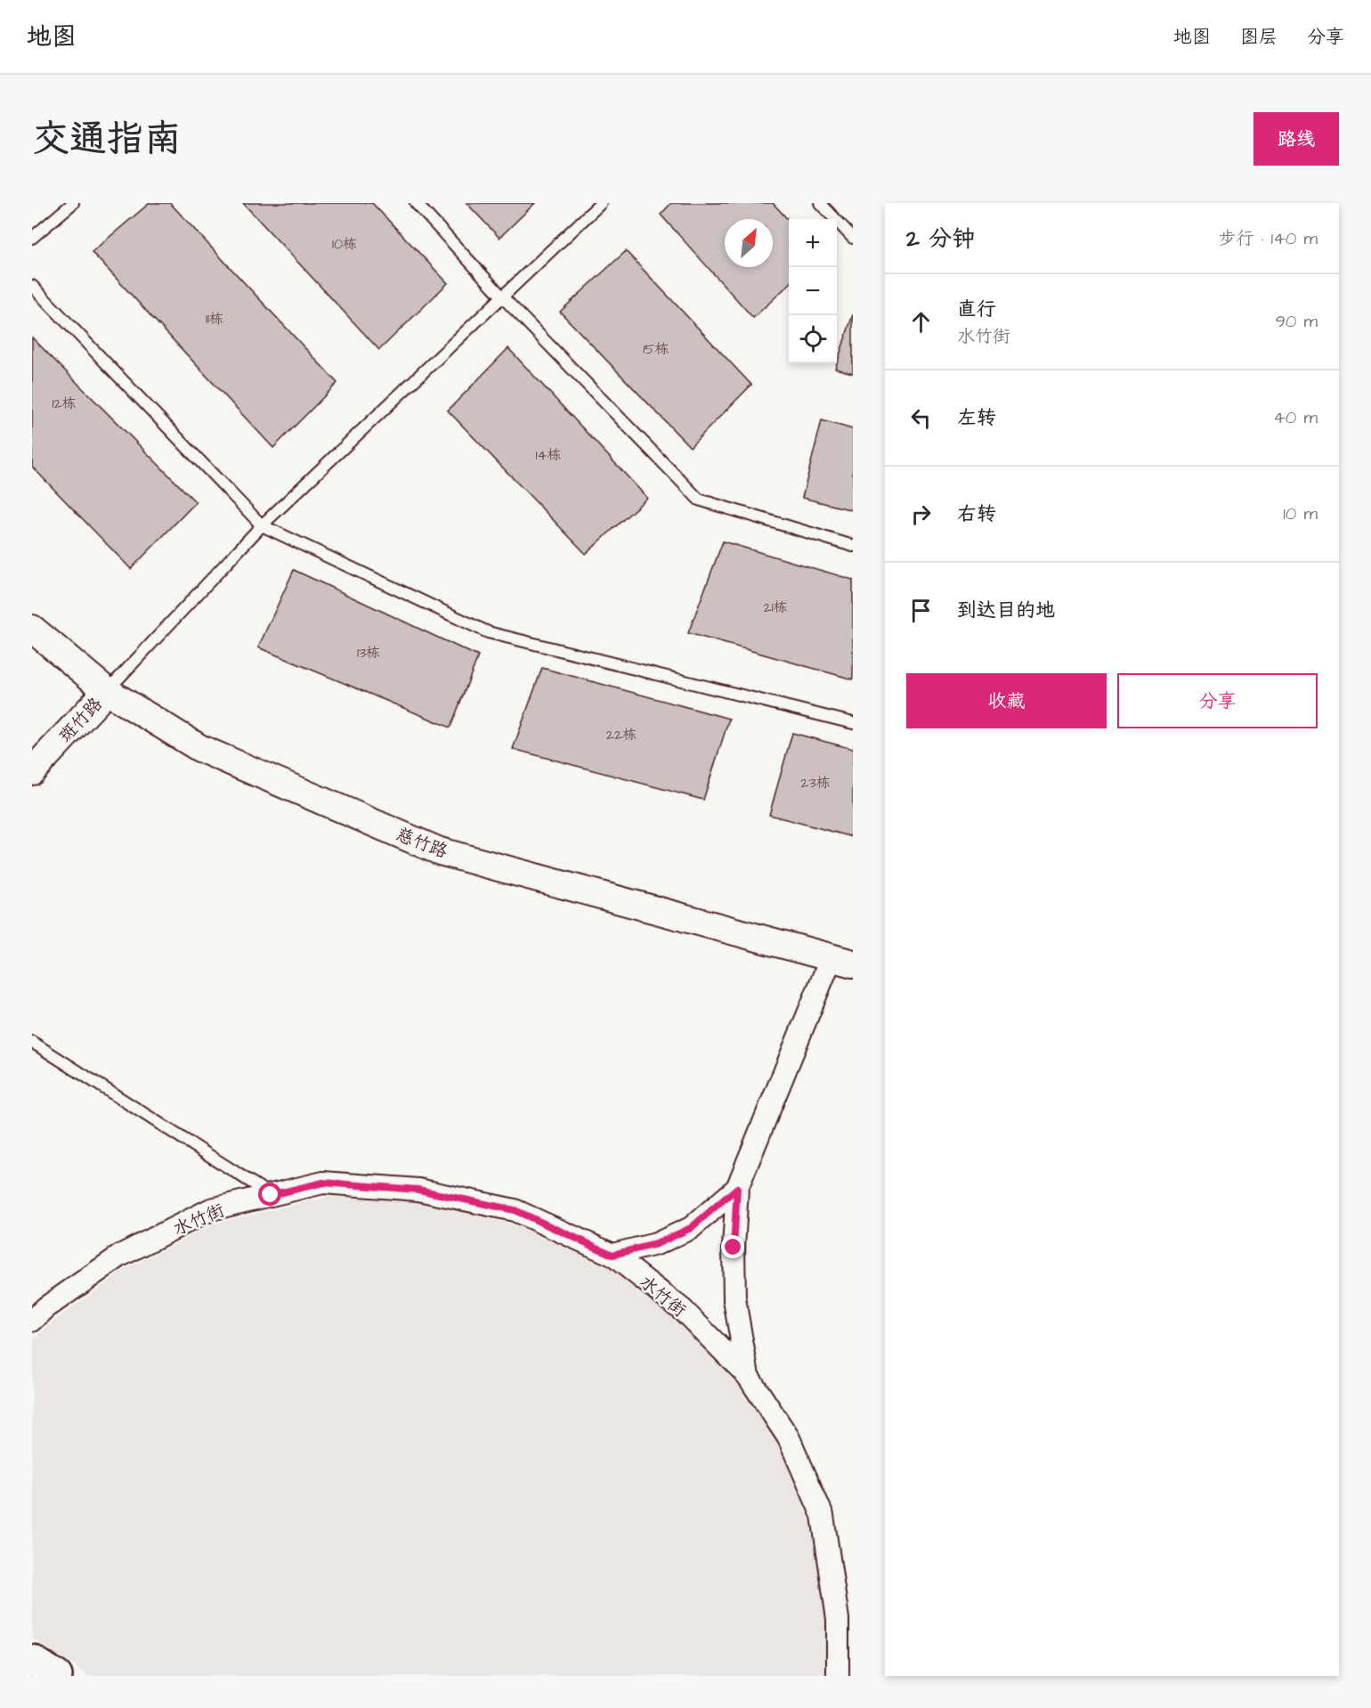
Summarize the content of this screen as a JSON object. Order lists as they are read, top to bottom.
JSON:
{
  "streets": {
    "street": ["斑竹路", "慈竹路", "水竹街"]
  },
  "crossings": [
    ["斑竹路", "慈竹路"]
  ],
  "house_numbers": [
    "10栋",
    "11栋",
    "15栋",
    "12栋",
    "14栋",
    "21栋",
    "13栋",
    "22栋",
    "23栋"
  ],
  "north": "top right",
  "page": {
    "header": "地图",
    "nav": ["地图", "图层", "分享"],
    "title": "交通指南",
    "buttons": [
      "路线",
      ["收藏", "分享"]
    ],
    "heading": ["2 分钟", "步行 · 140 m"],
    "map_buttons": ["+", "−"],
    "list": [
      ["直行", "水竹街", "90 m"],
      ["左转", "40 m"],
      ["右转", "10 m"],
      "到达目的地"
    ]
  }
}
